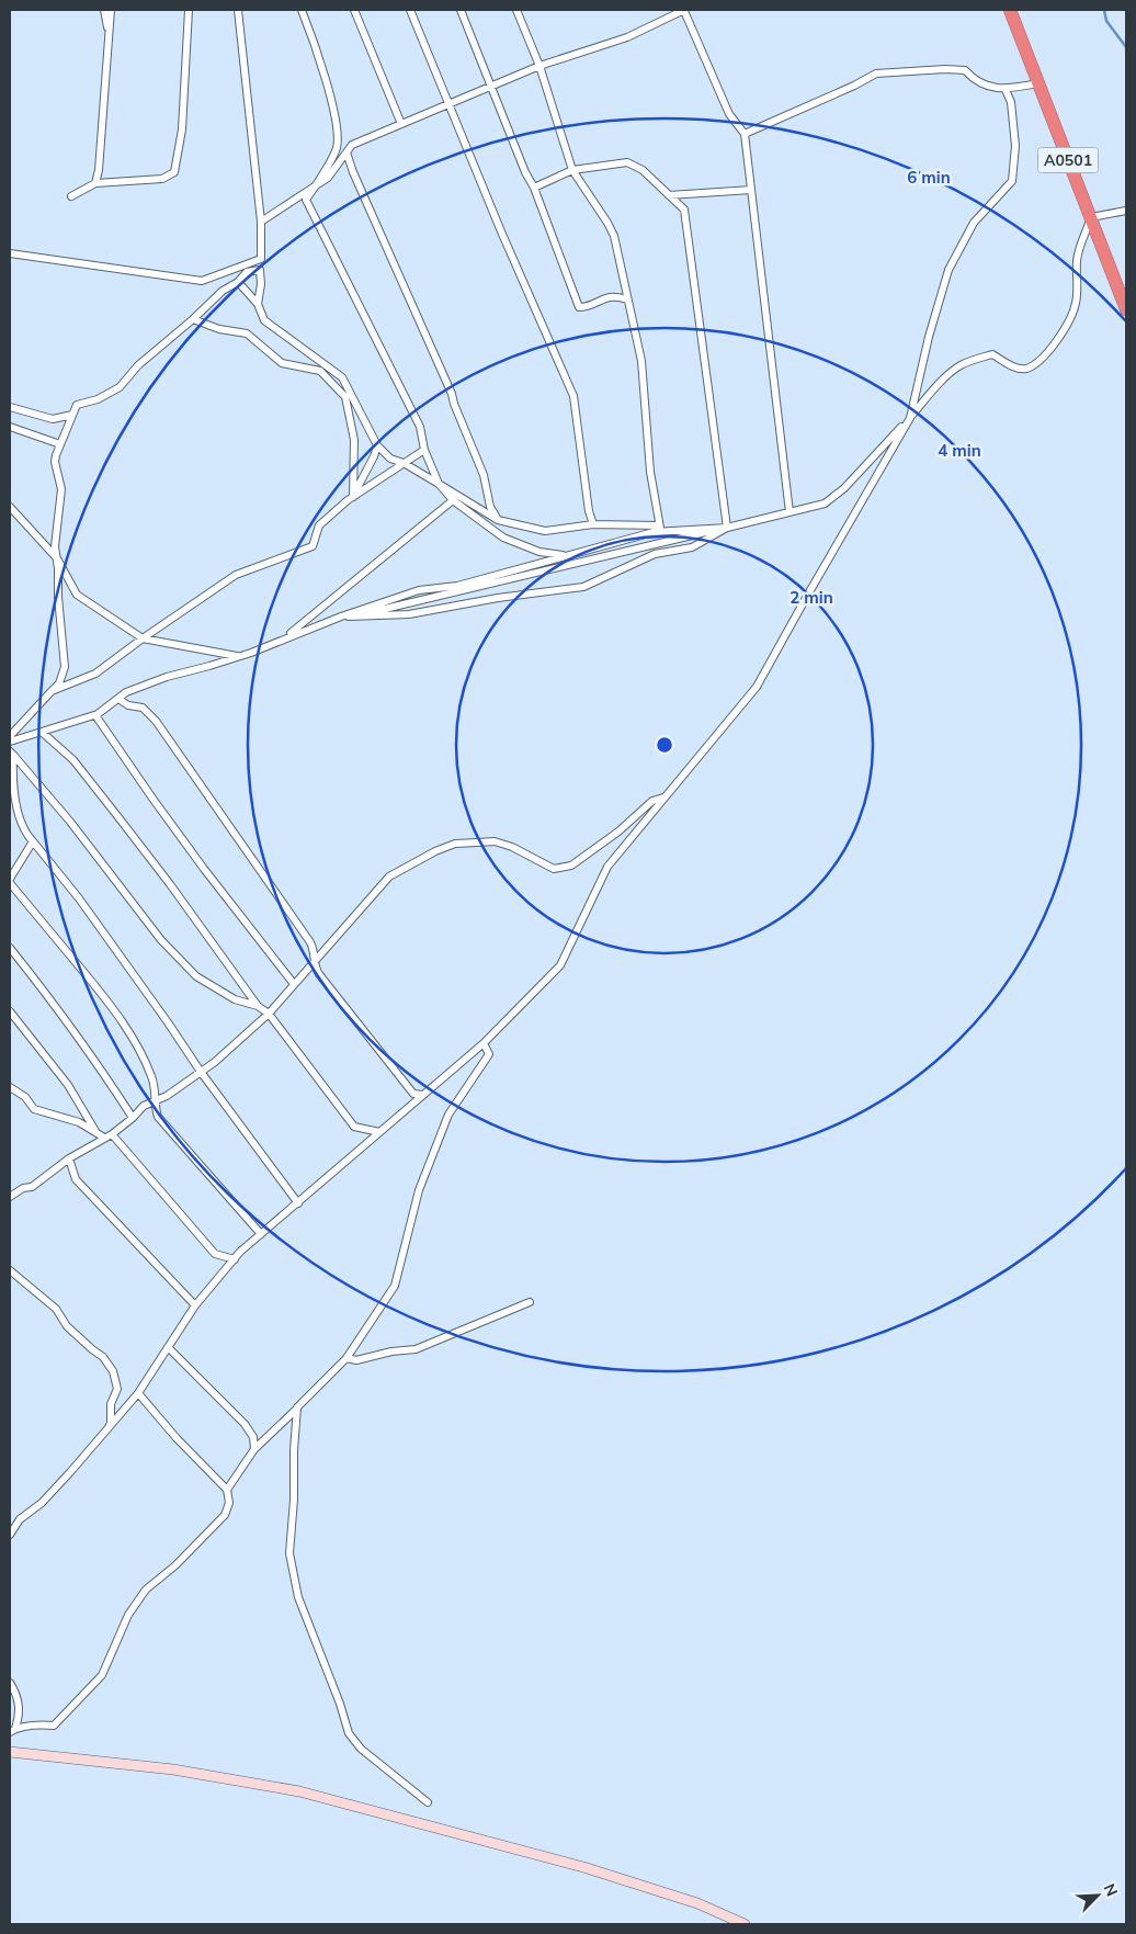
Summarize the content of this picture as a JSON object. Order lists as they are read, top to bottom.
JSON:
{
  "streets": {
    "highway": ["A0501"]
  },
  "north": "top right",
  "rings": ["6 min", "4 min", "2 min"]
}
